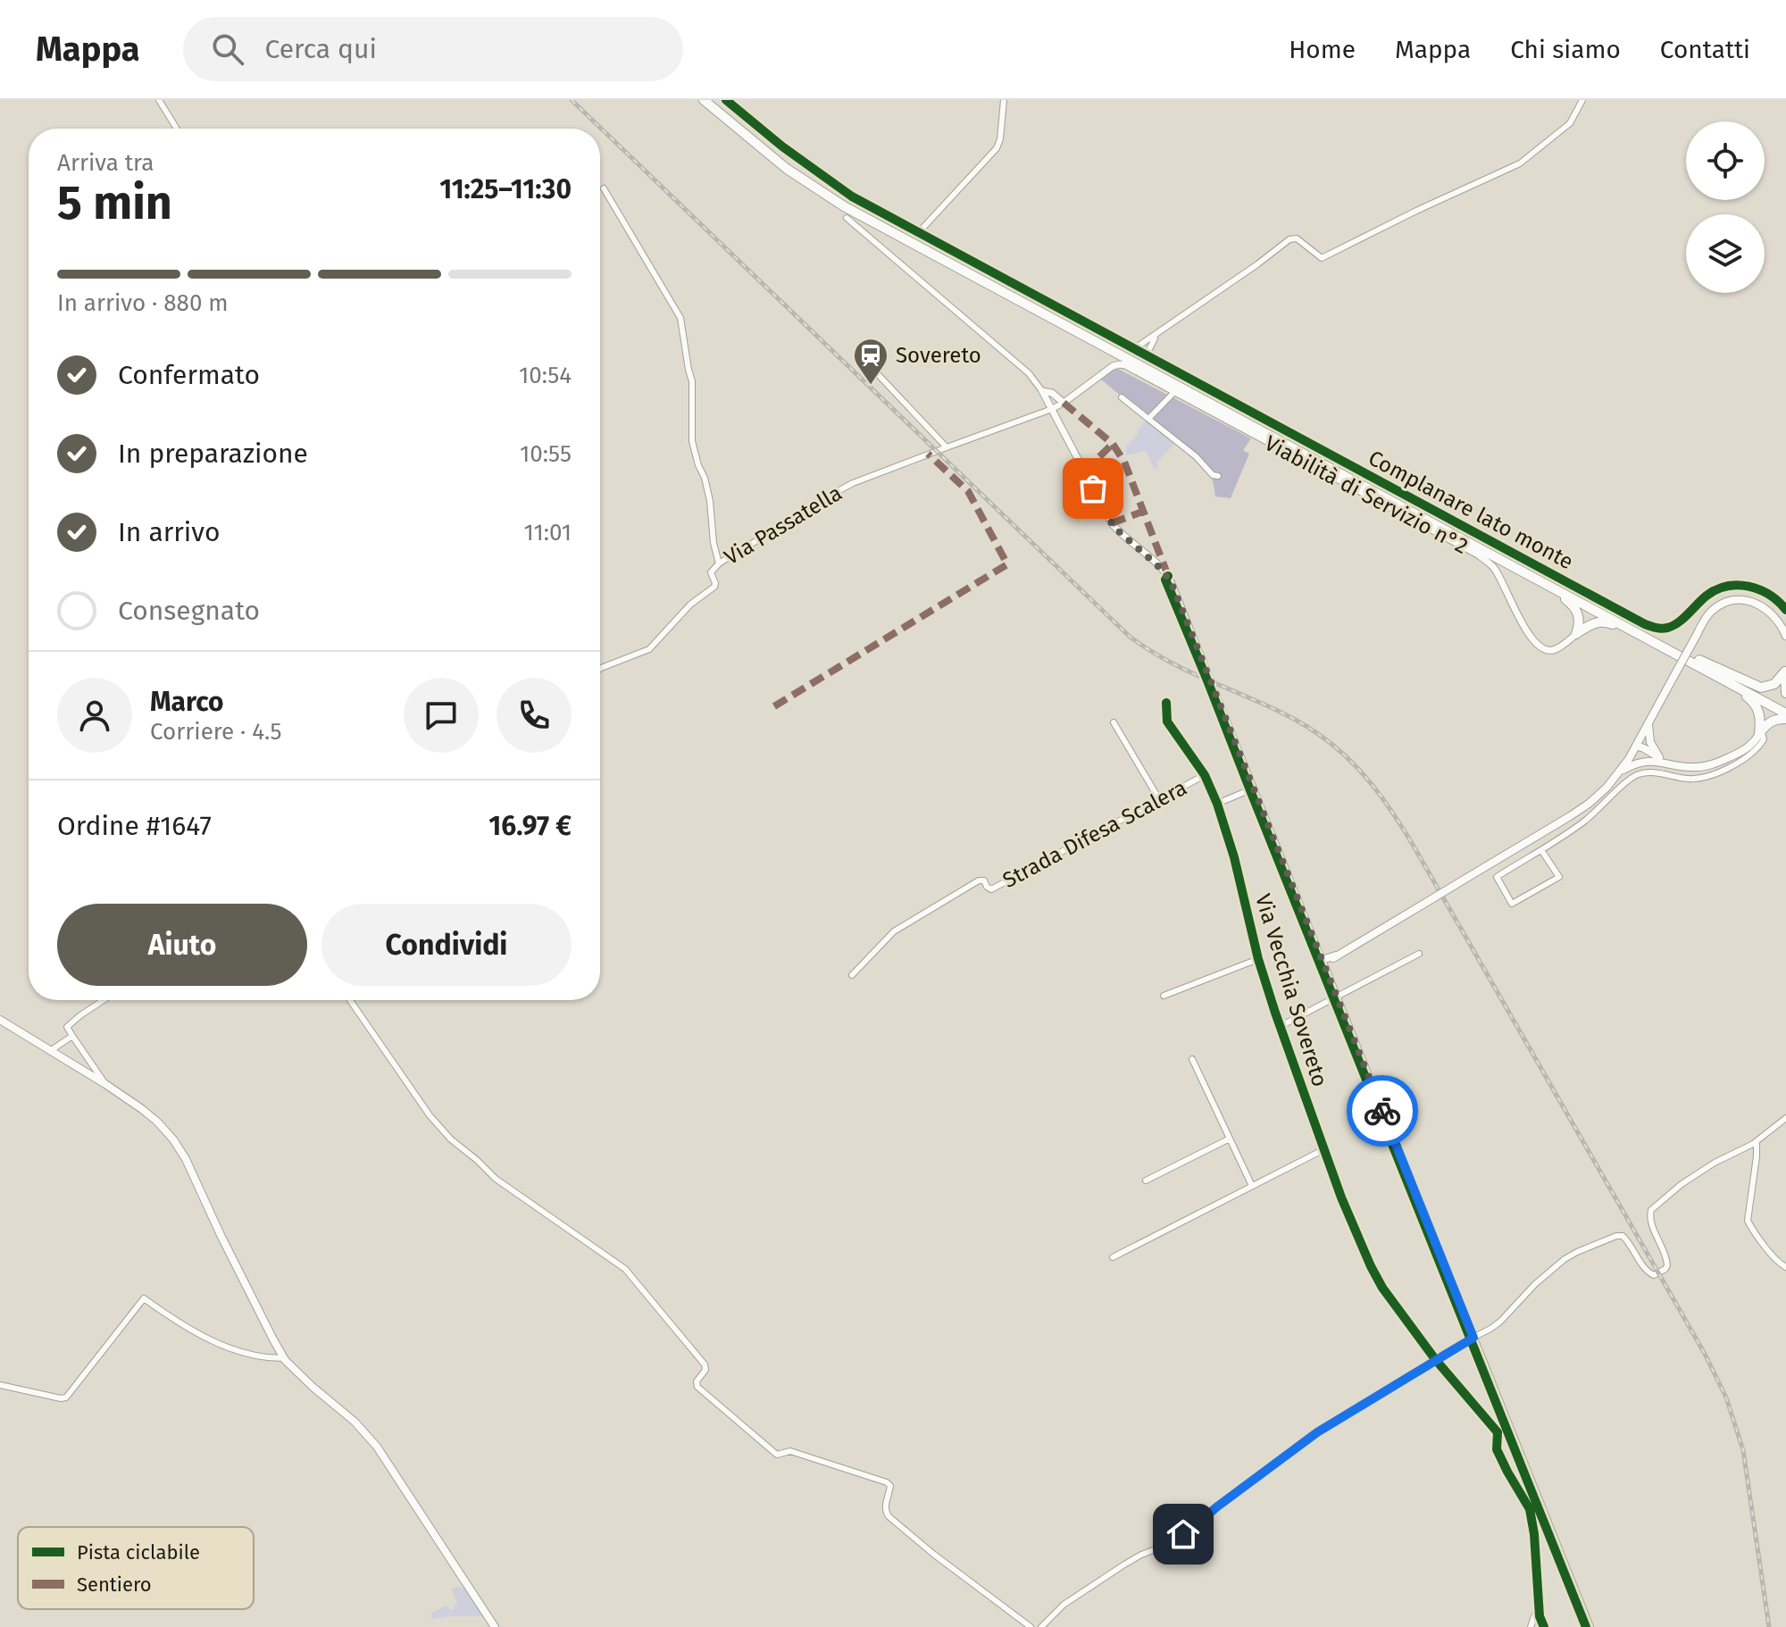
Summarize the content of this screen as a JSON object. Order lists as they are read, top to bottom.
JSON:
{
  "streets": {
    "street": [
      "Viabilità di Servizio n°2",
      "Complanare lato monte",
      "Via Passatella",
      "Strada Difesa Scalera",
      "Via Vecchia Sovereto"
    ]
  },
  "crossings": [
    ["Viabilità di Servizio n°2", "Via Passatella"],
    ["Strada Difesa Scalera", "Via Vecchia Sovereto"]
  ],
  "places": {
    "station": ["Sovereto"]
  },
  "legend": ["Pista ciclabile", "Sentiero"],
  "page": {
    "header": "Mappa",
    "search": "Cerca qui",
    "nav": [
      "Home",
      "Mappa",
      "Chi siamo",
      "Contatti"
    ],
    "heading": ["5 min", "Arriva tra", "11:25–11:30"],
    "panel": [
      "Marco",
      "Corriere · 4.5",
      "Ordine #1647",
      "16.97 €"
    ],
    "bar": "In arrivo · 880 m",
    "list": [
      ["Confermato", "10:54"],
      ["In preparazione", "10:55"],
      ["In arrivo", "11:01"],
      "Consegnato"
    ],
    "buttons": ["Aiuto", "Condividi"]
  }
}
